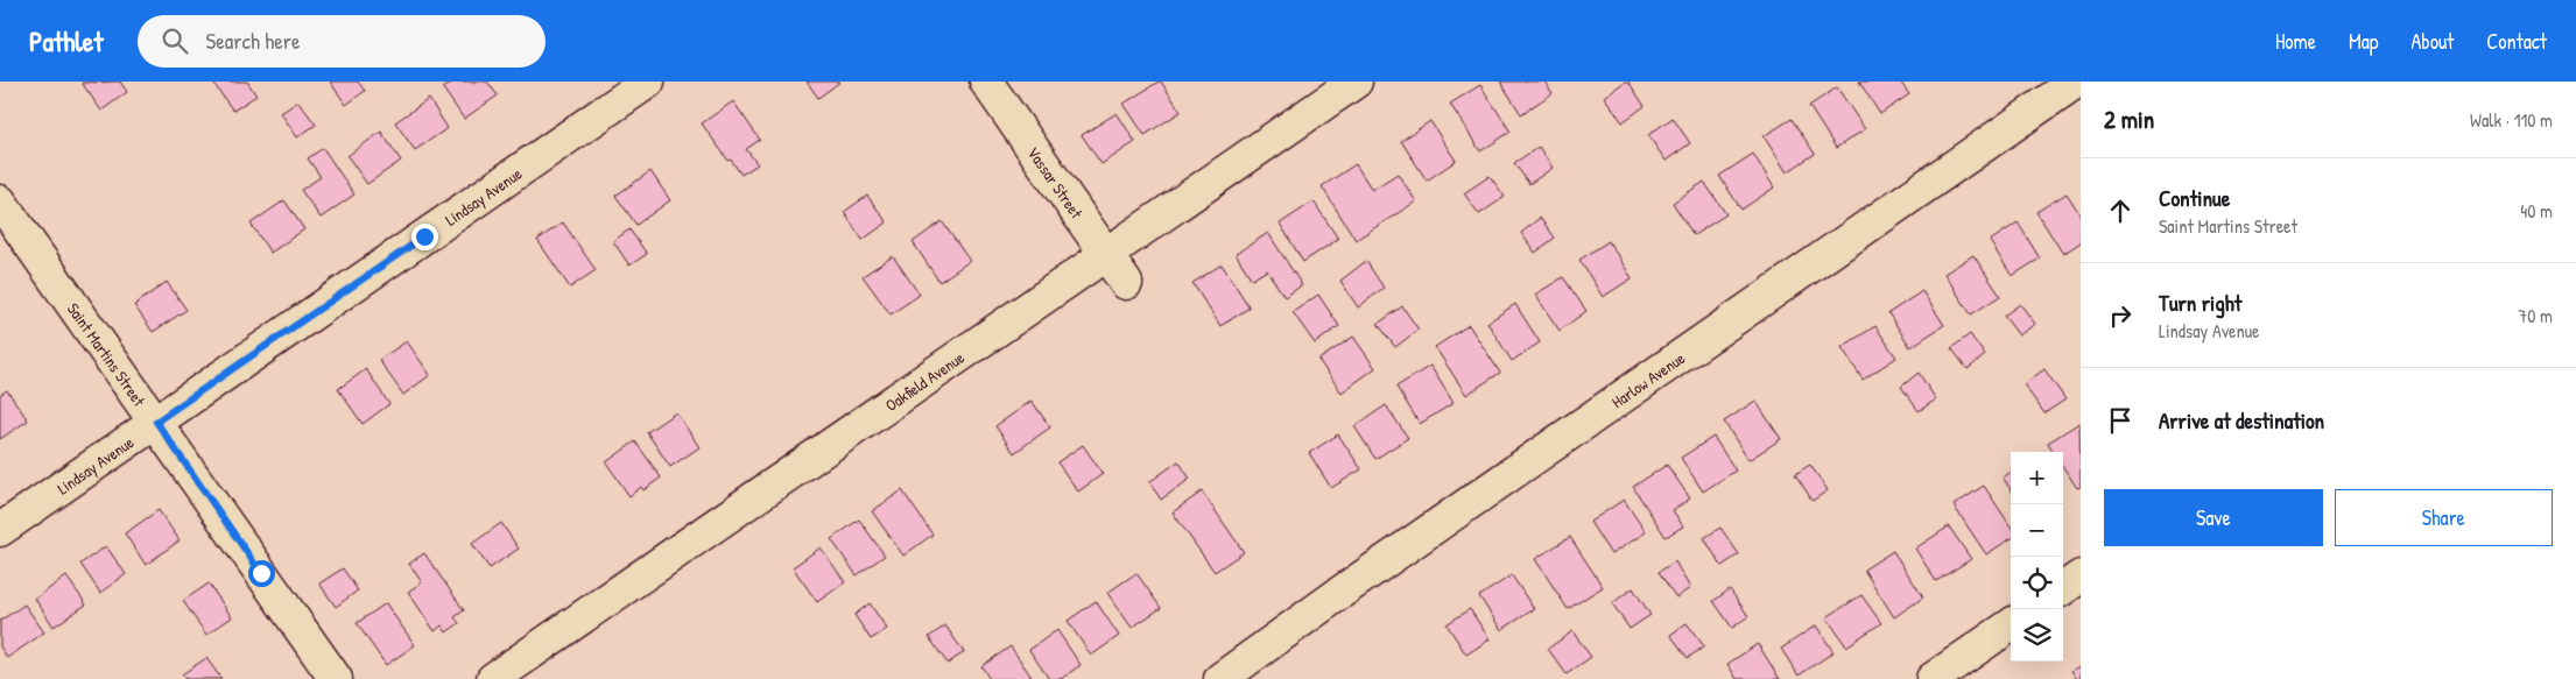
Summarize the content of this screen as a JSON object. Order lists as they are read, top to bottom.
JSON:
{
  "streets": {
    "street": [
      "Vassar Street",
      "Lindsay Avenue",
      "Saint Martins Street",
      "Harlow Avenue",
      "Oakfield Avenue"
    ]
  },
  "crossings": [
    ["Vassar Street", "Oakfield Avenue"],
    ["Lindsay Avenue", "Saint Martins Street"]
  ],
  "page": {
    "header": "Pathlet",
    "search": "Search here",
    "nav": [
      "Home",
      "Map",
      "About",
      "Contact"
    ],
    "heading": ["2 min", "Walk · 110 m"],
    "list": [
      ["Continue", "Saint Martins Street", "40 m"],
      ["Turn right", "Lindsay Avenue", "70 m"],
      "Arrive at destination"
    ],
    "map_buttons": ["+", "−"],
    "buttons": ["Save", "Share"]
  }
}
